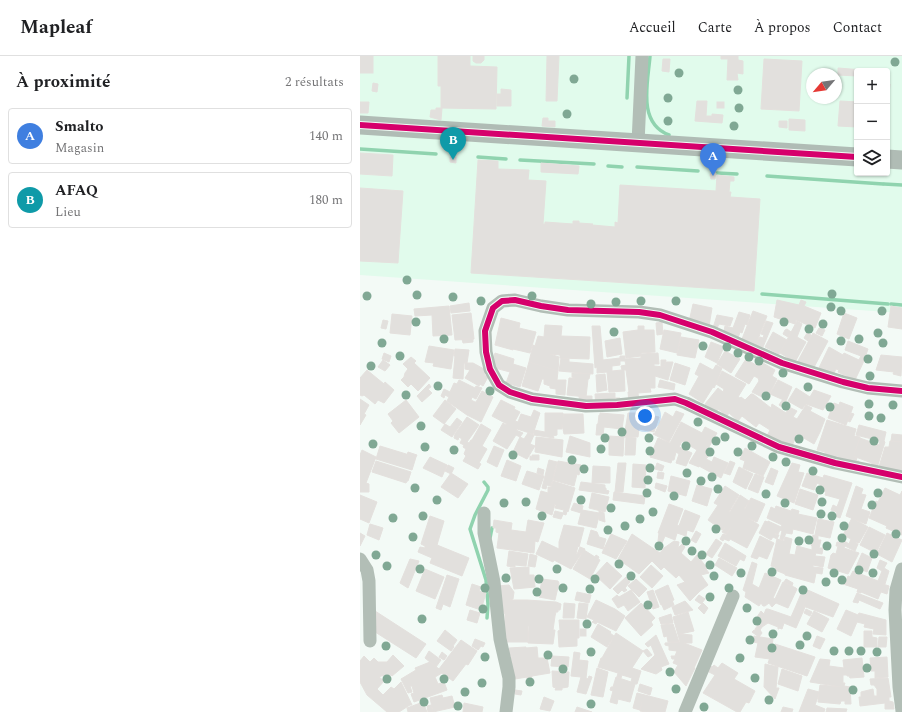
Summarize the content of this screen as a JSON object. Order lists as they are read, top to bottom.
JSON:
{
  "north": "bottom left",
  "page": {
    "header": "Mapleaf",
    "nav": [
      "Accueil",
      "Carte",
      "À propos",
      "Contact"
    ],
    "heading": ["À proximité", "2 résultats"],
    "map_buttons": ["+", "−"],
    "list": [
      {
        "mark": "A",
        "name": "Smalto",
        "note": "Magasin",
        "value": "140 m"
      },
      {
        "mark": "B",
        "name": "AFAQ",
        "note": "Lieu",
        "value": "180 m"
      }
    ],
    "pins": ["B", "A"]
  }
}
